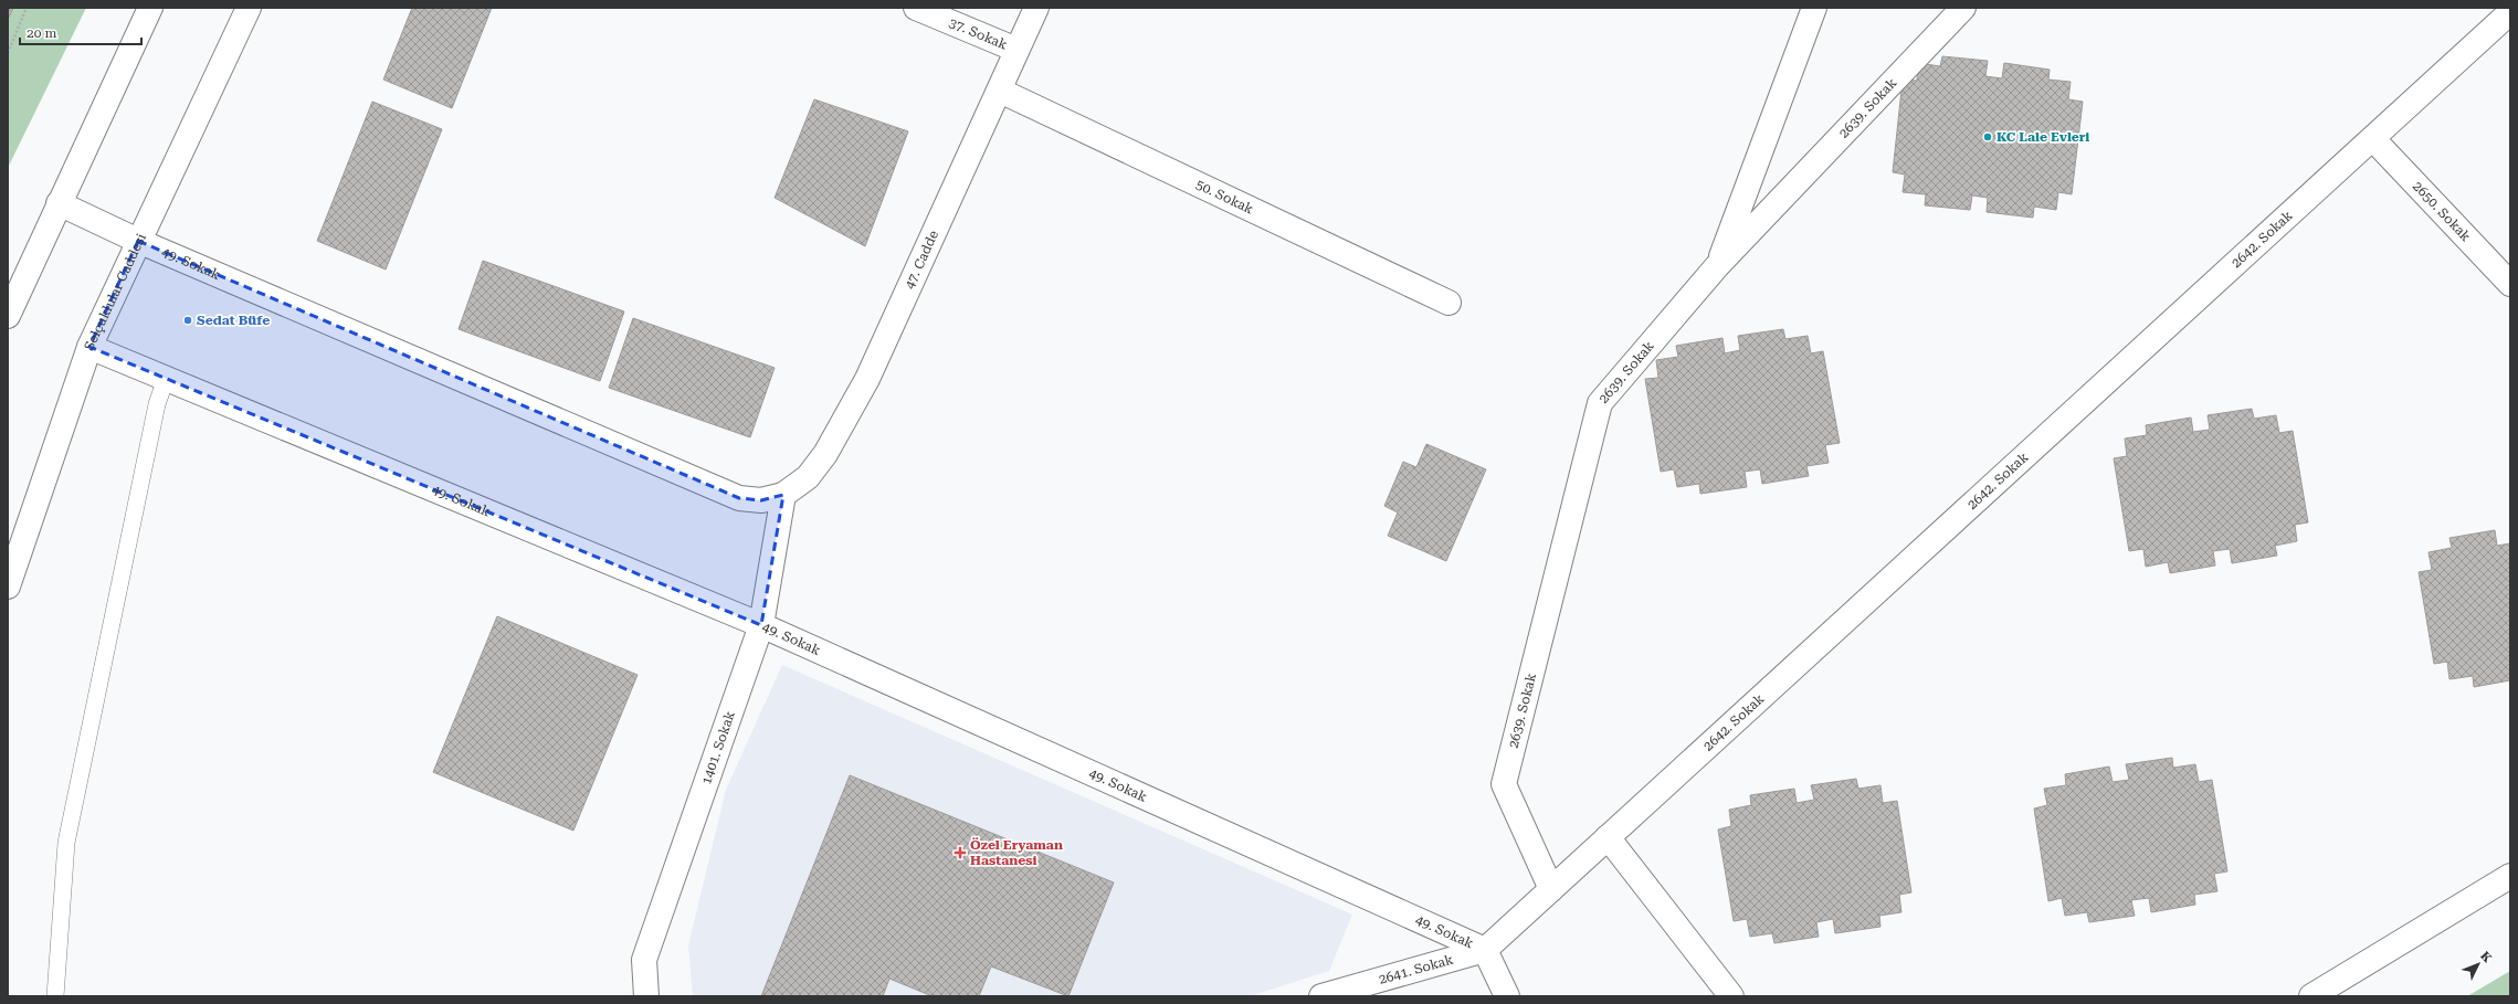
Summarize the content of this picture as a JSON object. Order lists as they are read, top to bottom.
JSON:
{
  "streets": {
    "street": [
      "37. Sokak",
      "2639. Sokak",
      "50. Sokak",
      "2650. Sokak",
      "2642. Sokak",
      "47. Cadde",
      "49. Sokak",
      "Selçuklular Caddesi",
      "1401. Sokak",
      "2641. Sokak"
    ]
  },
  "crossings": [
    ["37. Sokak", "47. Cadde"],
    ["2639. Sokak", "2642. Sokak"],
    ["50. Sokak", "47. Cadde"],
    ["2650. Sokak", "2642. Sokak"],
    ["2642. Sokak", "49. Sokak"],
    ["2642. Sokak", "2641. Sokak"],
    ["47. Cadde", "49. Sokak"],
    ["47. Cadde", "1401. Sokak"],
    ["49. Sokak", "Selçuklular Caddesi"],
    ["49. Sokak", "1401. Sokak"],
    ["49. Sokak", "2641. Sokak"]
  ],
  "places": {
    "other": ["KC Lale Evleri", "Sedat Büfe"],
    "health": ["Özel Eryaman Hastanesi"]
  },
  "scale_bar": "20 m",
  "north": "top right"
}
